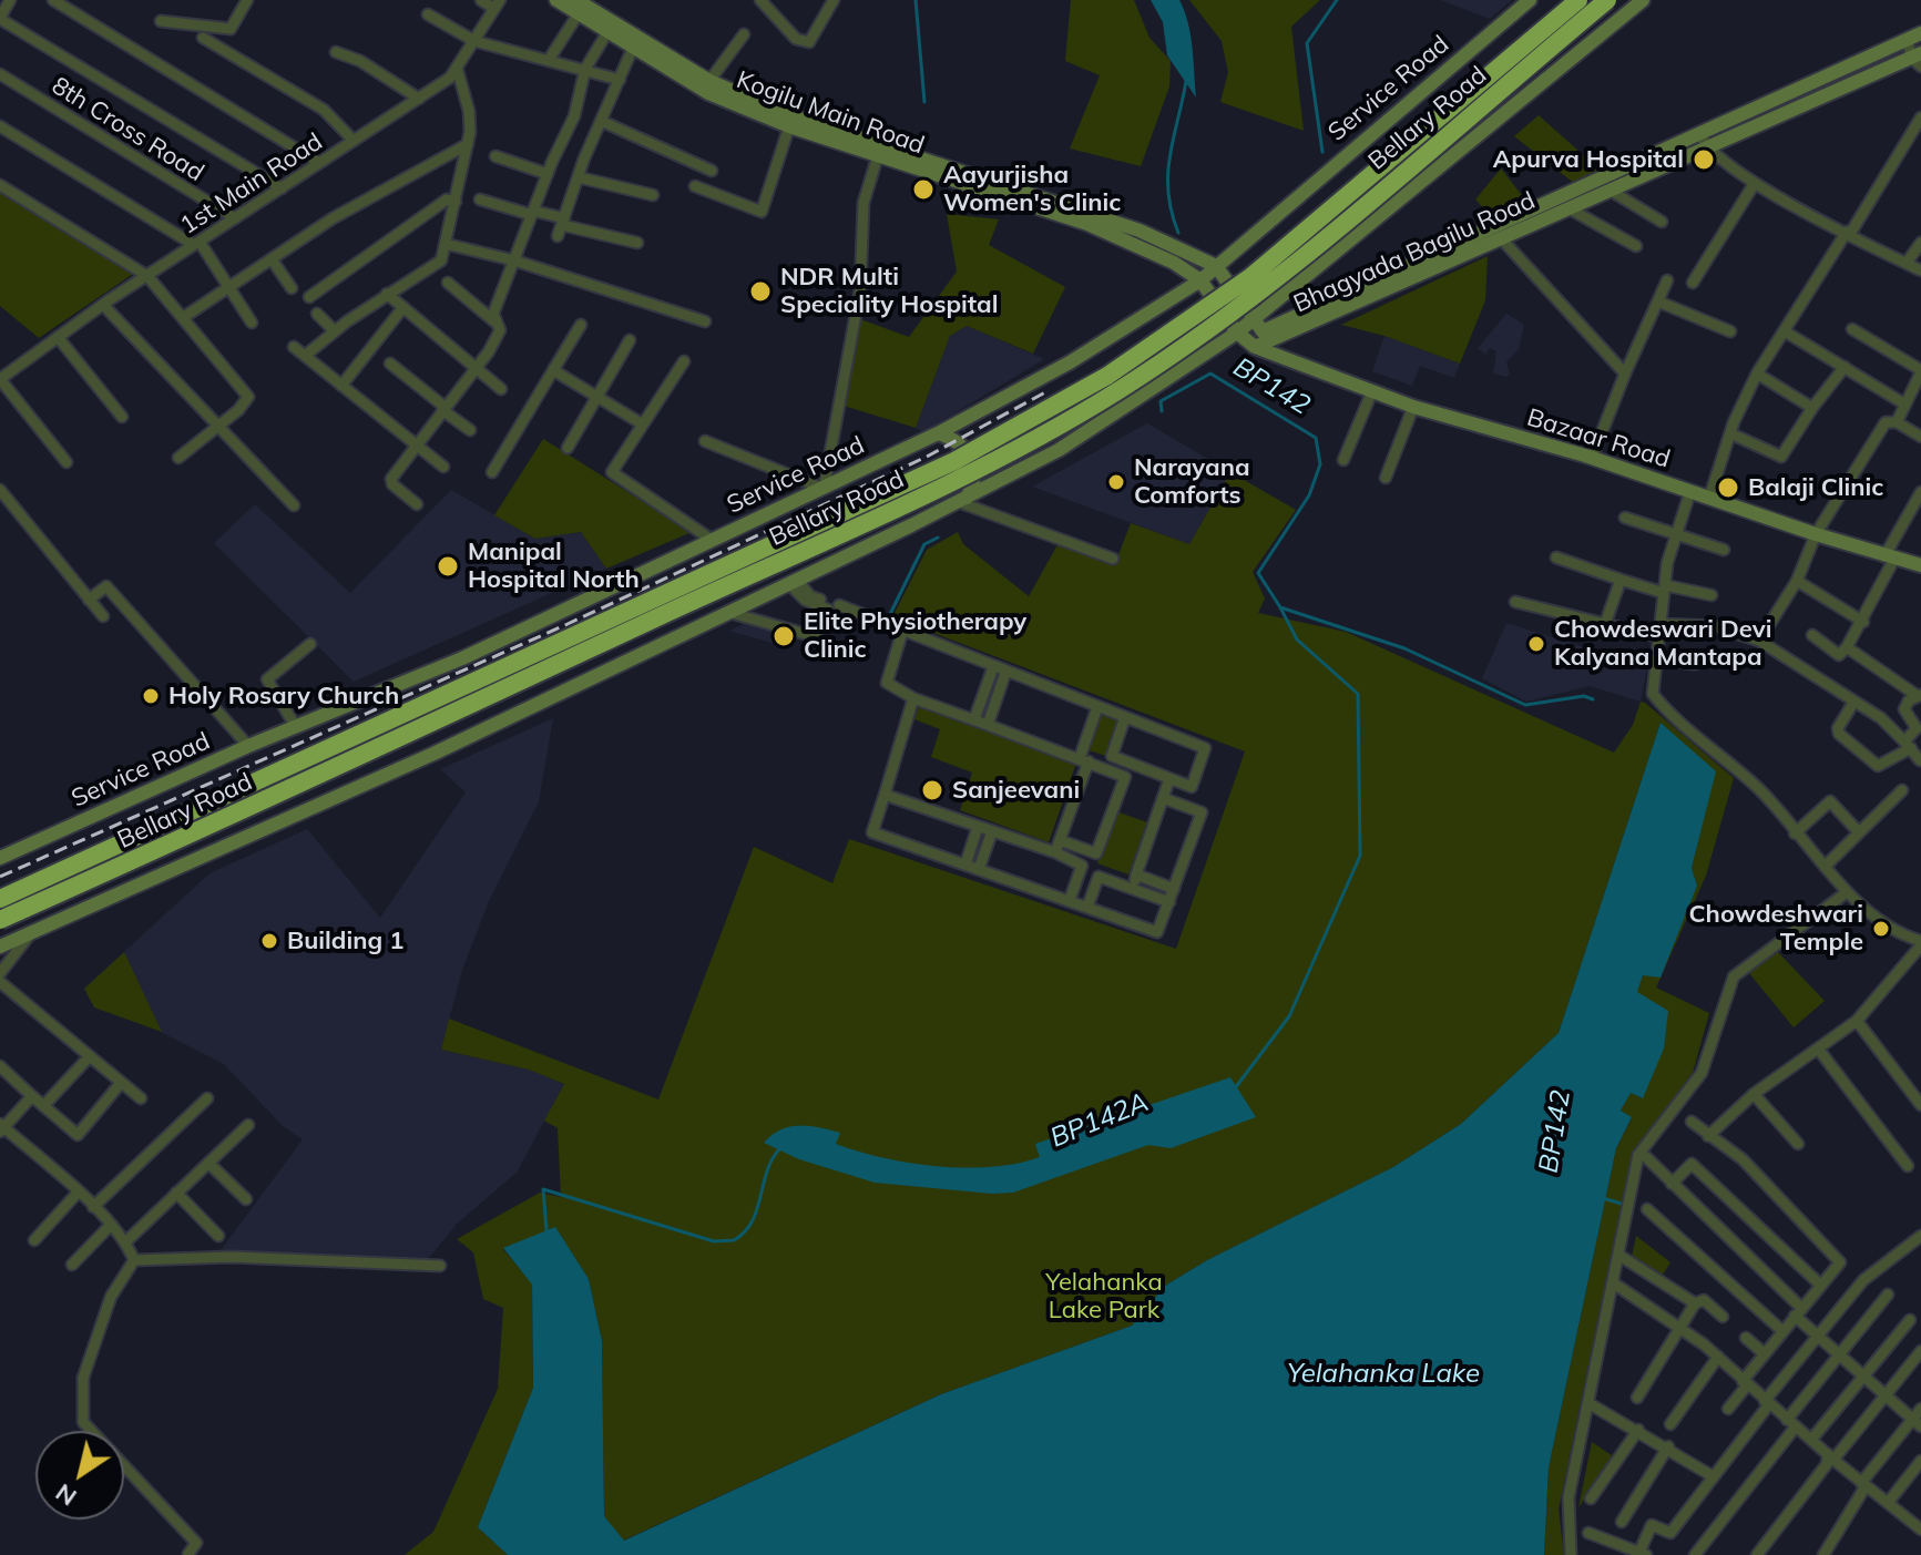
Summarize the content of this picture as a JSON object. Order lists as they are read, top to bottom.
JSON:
{
  "streets": {
    "highway": ["Bellary Road"],
    "main road": [
      "Service Road",
      "Kogilu Main Road",
      "Bhagyada Bagilu Road",
      "Bazaar Road"
    ],
    "street": ["8th Cross Road", "1st Main Road"]
  },
  "crossings": [
    ["Service Road", "Kogilu Main Road"],
    ["8th Cross Road", "1st Main Road"],
    ["Bhagyada Bagilu Road", "Bazaar Road"]
  ],
  "water": ["BP142", "BP142A", "Yelahanka Lake"],
  "parks": ["Yelahanka Lake Park"],
  "places": [
    "Apurva Hospital",
    "Aayurjisha Women's Clinic",
    "NDR Multi Speciality Hospital",
    "Narayana Comforts",
    "Balaji Clinic",
    "Manipal Hospital North",
    "Elite Physiotherapy Clinic",
    "Chowdeswari Devi Kalyana Mantapa",
    "Holy Rosary Church",
    "Sanjeevani",
    "Chowdeshwari Temple",
    "Building 1"
  ],
  "north": "bottom left"
}
